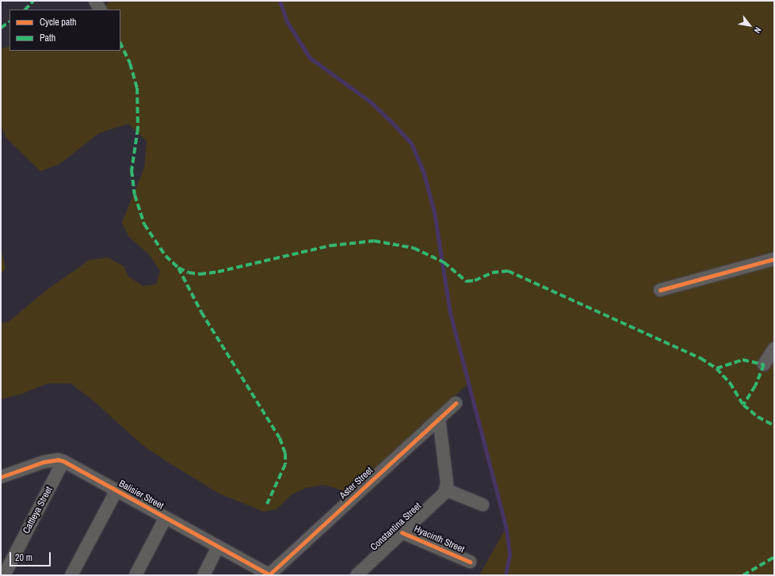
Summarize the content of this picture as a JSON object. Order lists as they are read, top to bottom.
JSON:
{
  "streets": {
    "street": [
      "Aster Street",
      "Balisier Street",
      "Cattleya Street",
      "Constantina Street",
      "Hyacinth Street"
    ]
  },
  "crossings": [
    ["Aster Street", "Balisier Street"],
    ["Balisier Street", "Cattleya Street"],
    ["Constantina Street", "Hyacinth Street"]
  ],
  "legend": ["Cycle path", "Path"],
  "scale_bar": "20 m",
  "north": "bottom right"
}
